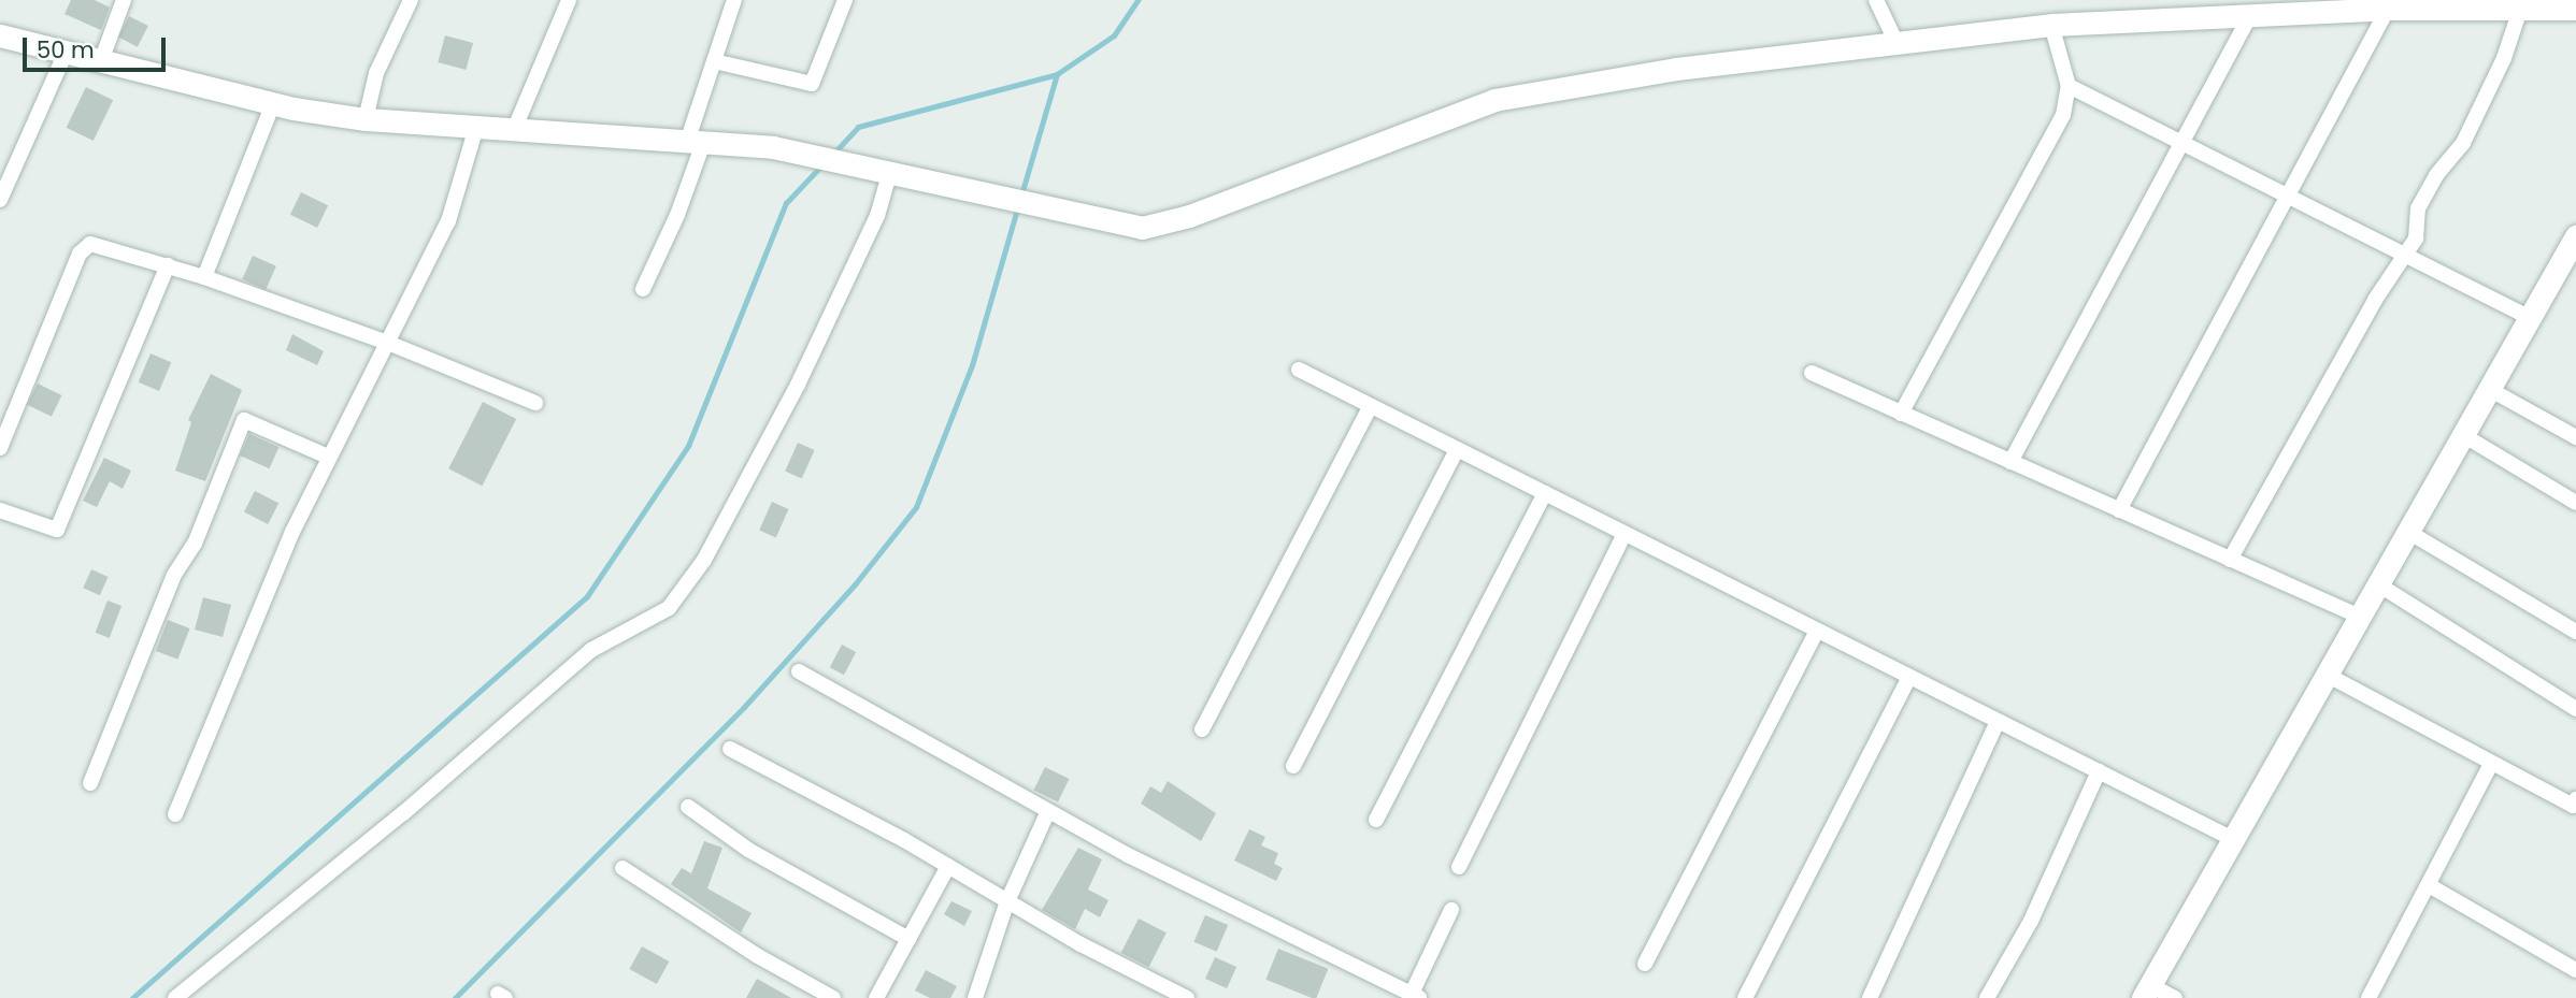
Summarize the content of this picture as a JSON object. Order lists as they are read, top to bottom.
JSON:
{
  "scale_bar": "50 m"
}
